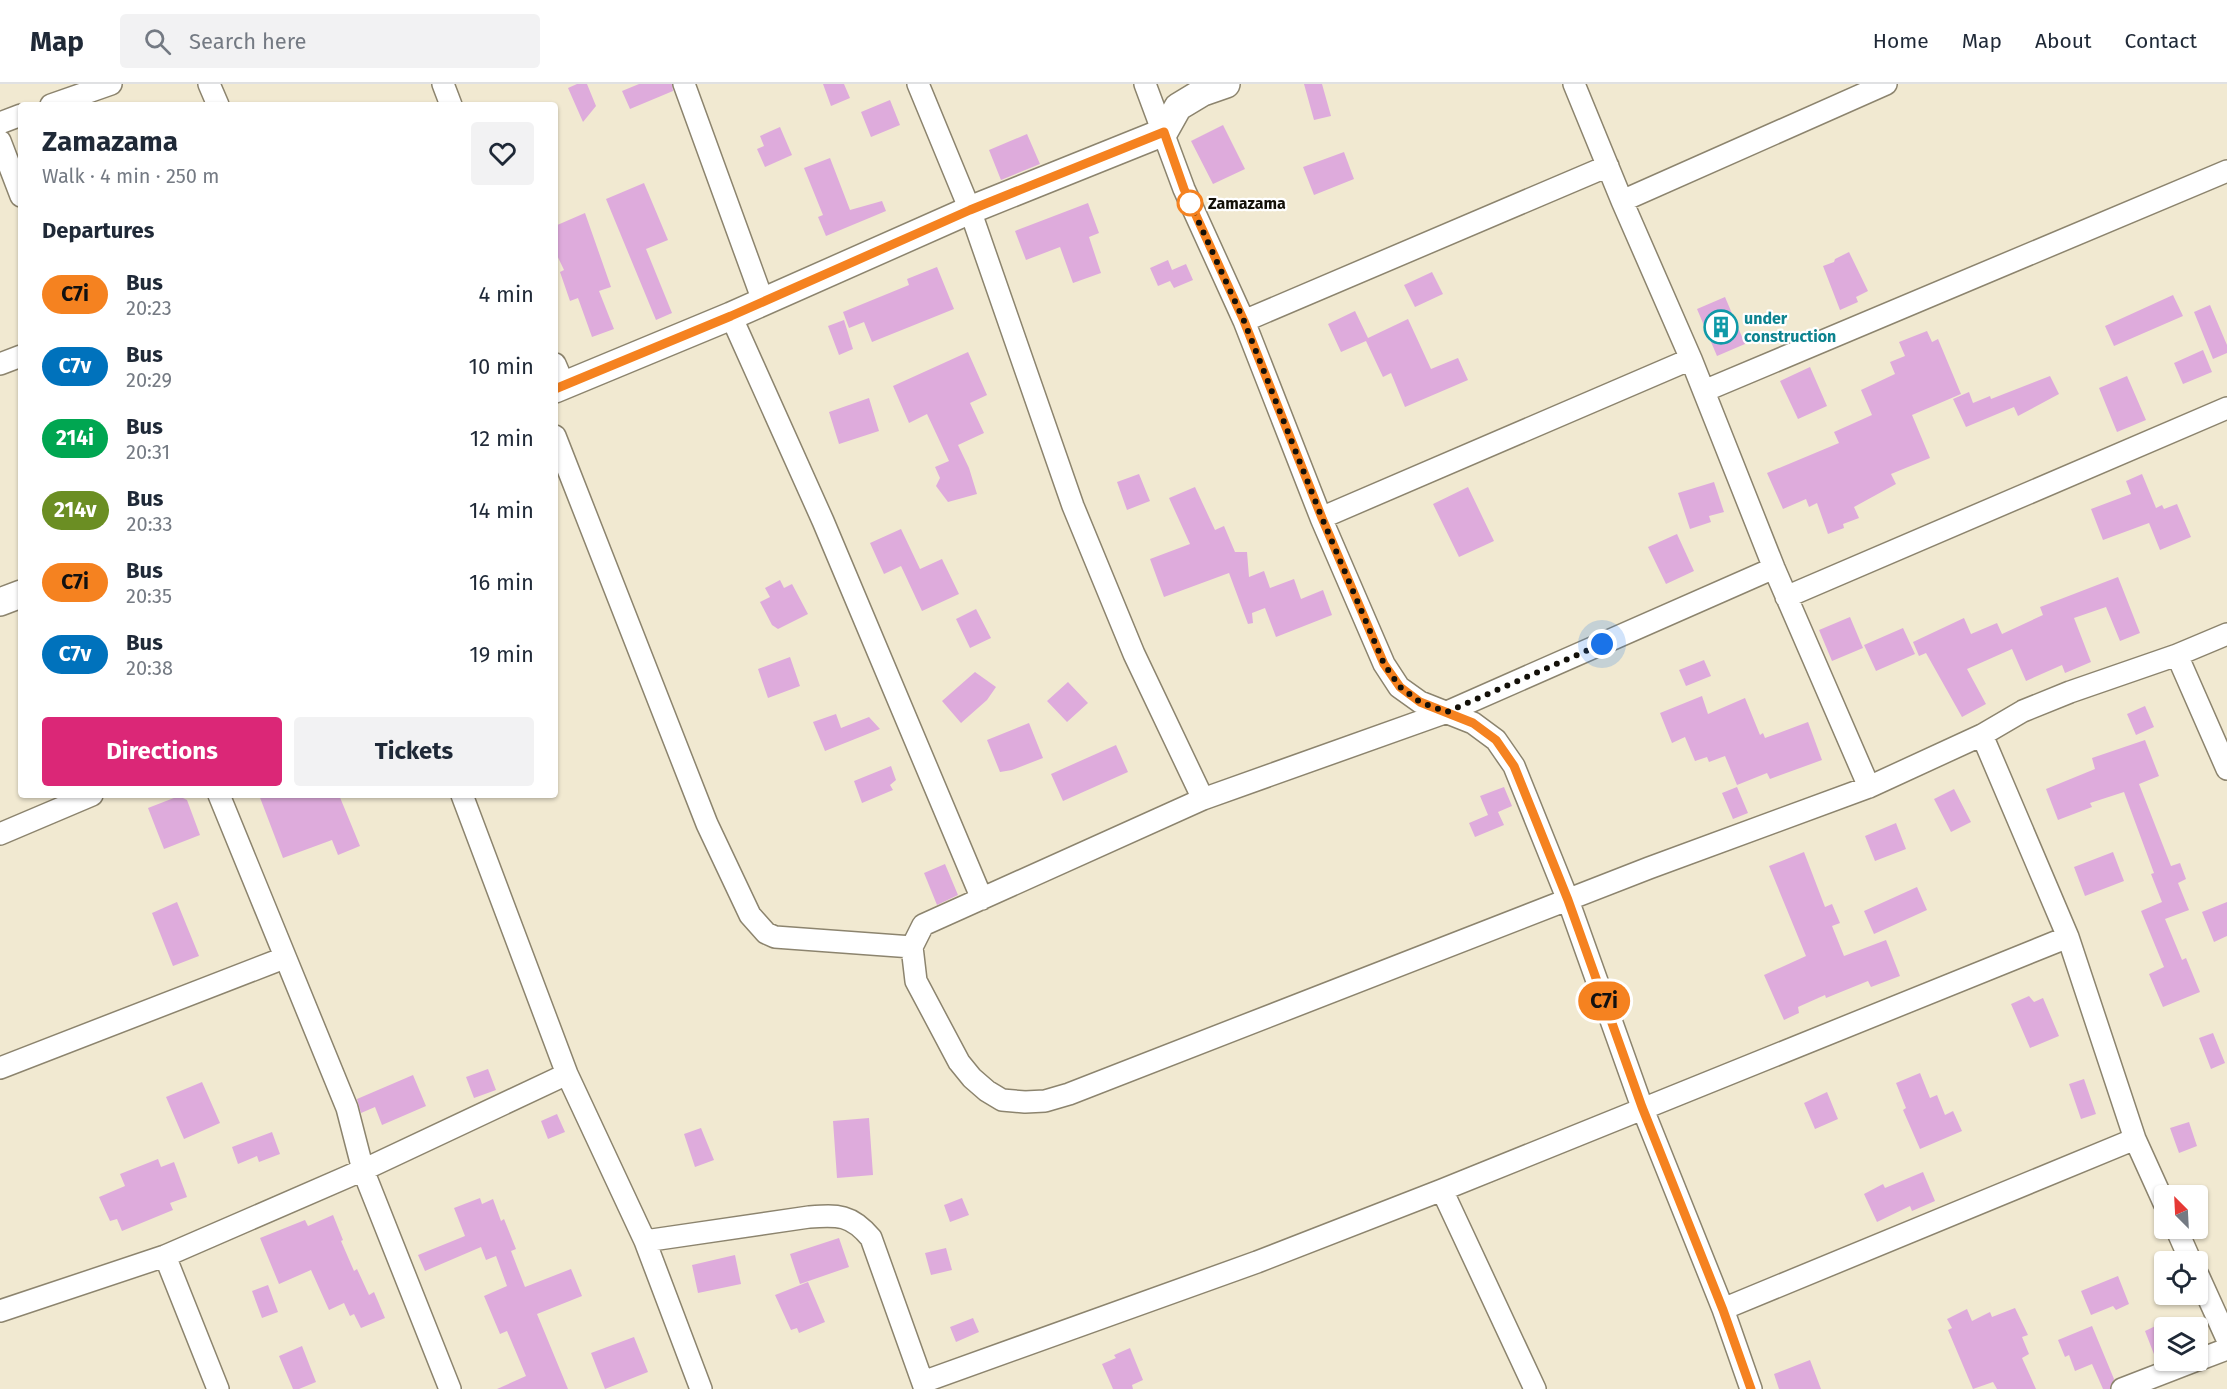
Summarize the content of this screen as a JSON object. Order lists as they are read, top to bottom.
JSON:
{
  "places": {
    "other": ["Zamazama"],
    "building": ["under construction"]
  },
  "lines": ["bus line C7i"],
  "north": "top left",
  "page": {
    "header": "Map",
    "search": "Search here",
    "nav": [
      "Home",
      "Map",
      "About",
      "Contact"
    ],
    "on_map": "C7i",
    "heading": [
      ["Zamazama", "Walk · 4 min · 250 m"],
      "Departures"
    ],
    "list": [
      {
        "mark": "C7i",
        "name": "Bus",
        "note": "20:23",
        "value": "4 min"
      },
      {
        "mark": "C7v",
        "name": "Bus",
        "note": "20:29",
        "value": "10 min"
      },
      {
        "mark": "214i",
        "name": "Bus",
        "note": "20:31",
        "value": "12 min"
      },
      {
        "mark": "214v",
        "name": "Bus",
        "note": "20:33",
        "value": "14 min"
      },
      {
        "mark": "C7i",
        "name": "Bus",
        "note": "20:35",
        "value": "16 min"
      },
      {
        "mark": "C7v",
        "name": "Bus",
        "note": "20:38",
        "value": "19 min"
      }
    ],
    "buttons": ["Directions", "Tickets"]
  }
}
